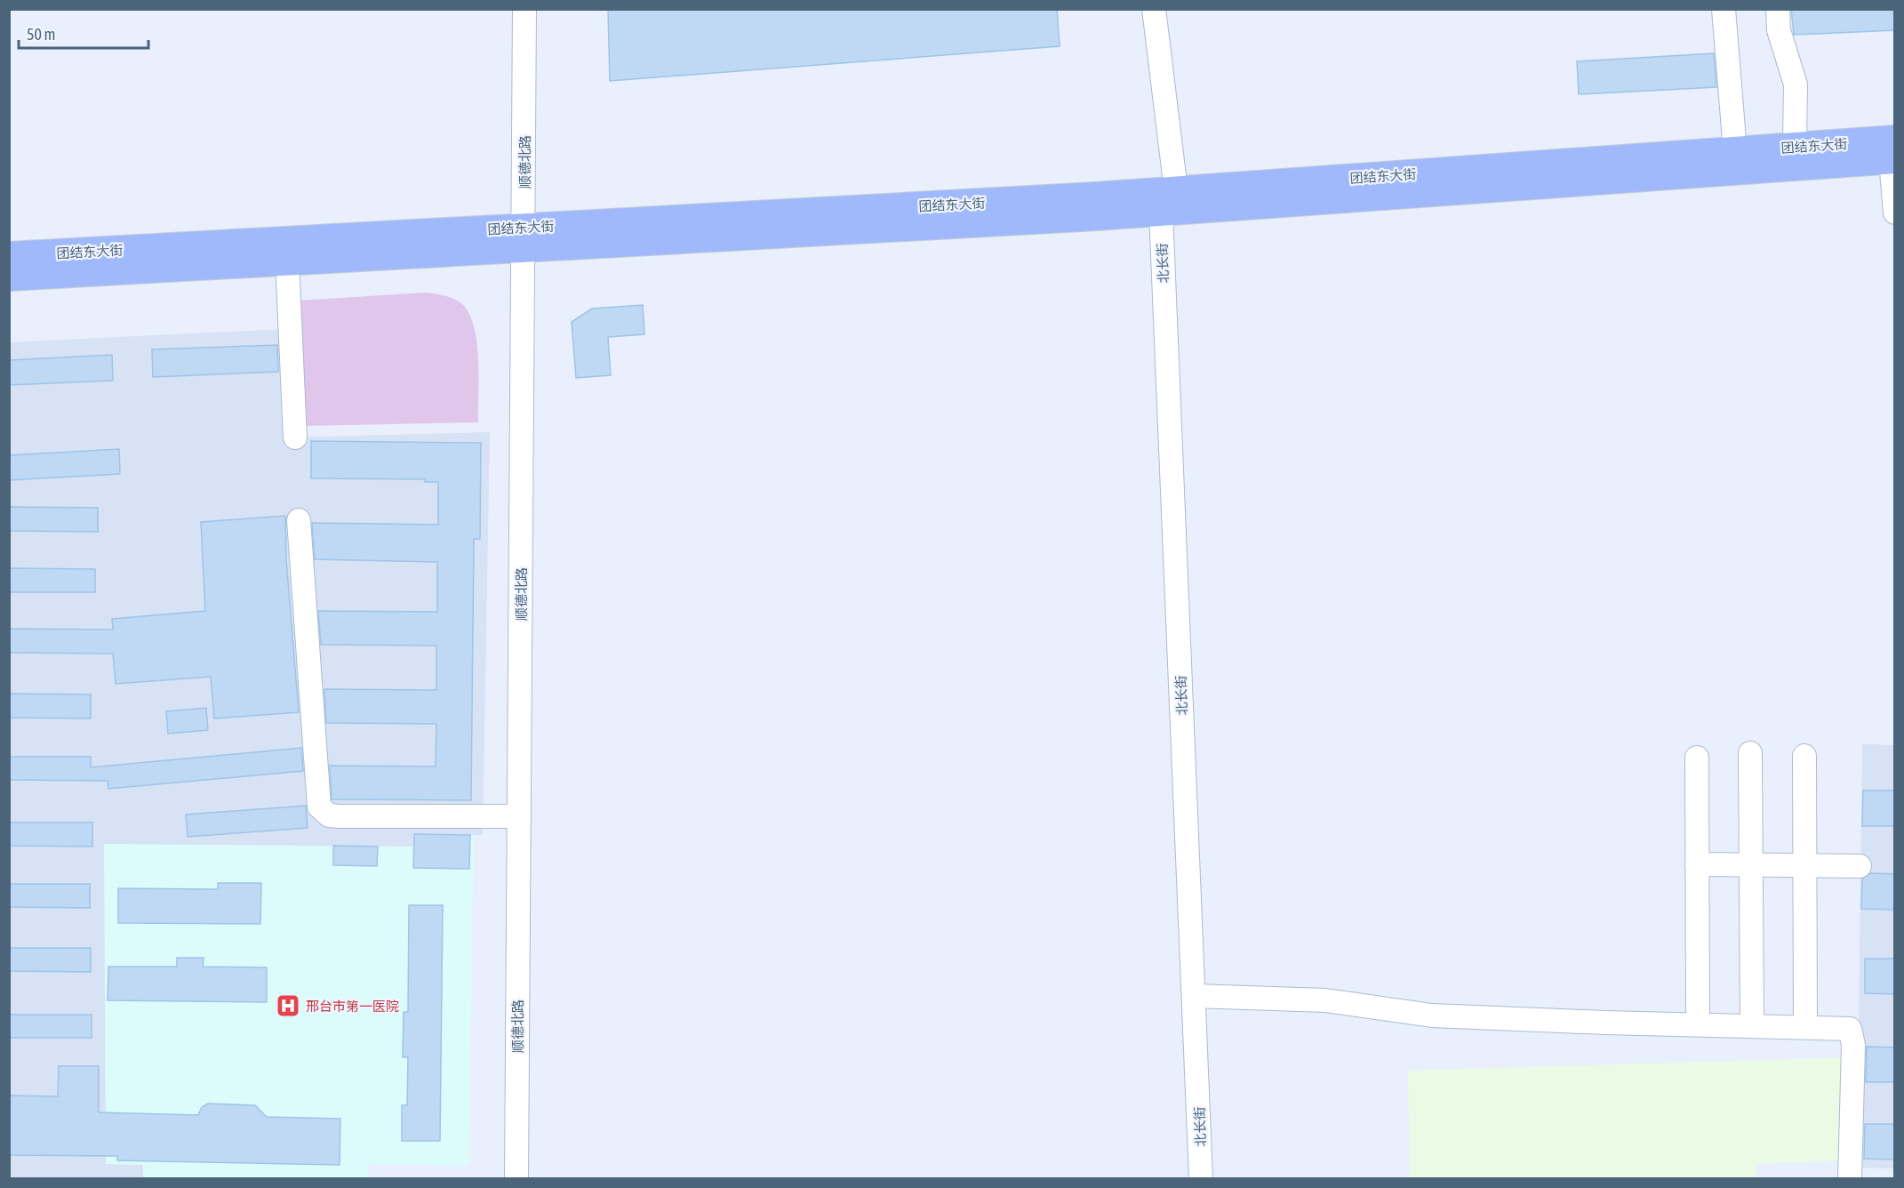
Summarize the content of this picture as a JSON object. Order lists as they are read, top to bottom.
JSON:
{
  "streets": {
    "main road": ["团结东大街"],
    "street": ["顺德北路", "北长街"]
  },
  "crossings": [
    ["团结东大街", "顺德北路"],
    ["团结东大街", "北长街"]
  ],
  "places": {
    "hospital": ["邢台市第一医院"]
  },
  "scale_bar": "50 m"
}
